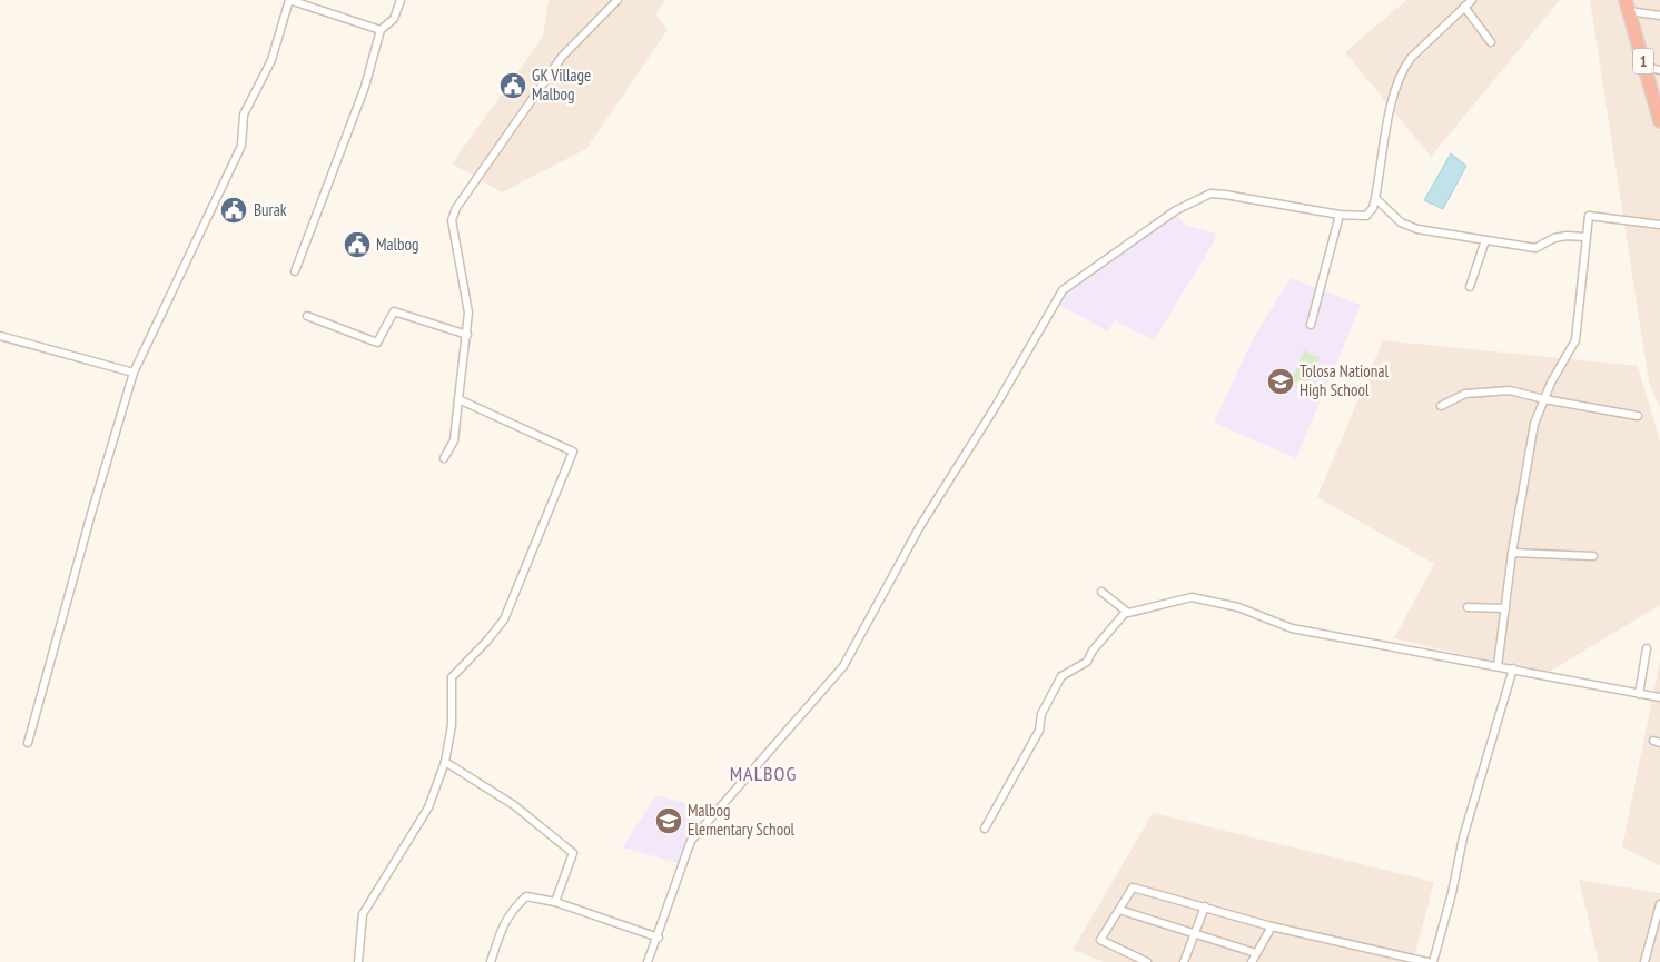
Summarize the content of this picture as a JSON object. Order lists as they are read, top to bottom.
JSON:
{
  "streets": {
    "highway": ["1"]
  },
  "districts": ["MALBOG"],
  "places": {
    "public building": ["GK Village Malbog", "Burak", "Malbog"],
    "school or university": ["Tolosa National High School", "Malbog Elementary School"]
  }
}
